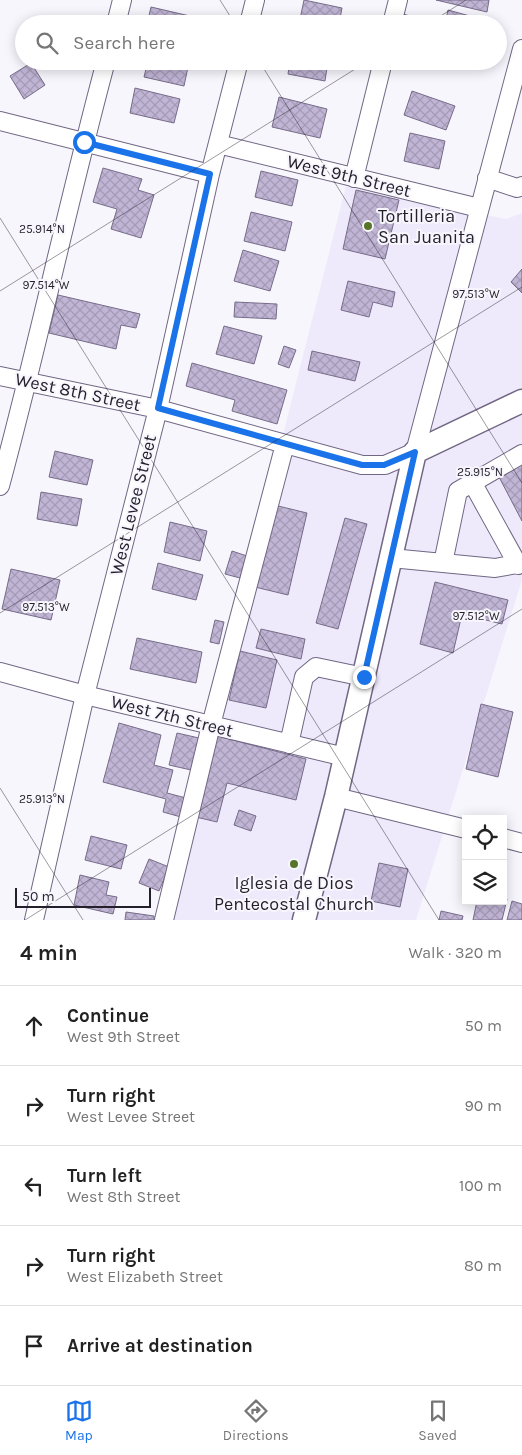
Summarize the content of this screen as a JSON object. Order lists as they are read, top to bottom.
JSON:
{
  "streets": {
    "street": [
      "West 9th Street",
      "West 8th Street",
      "West Levee Street",
      "West 7th Street"
    ]
  },
  "crossings": [
    ["West 9th Street", "West Levee Street"],
    ["West 8th Street", "West Levee Street"],
    ["West Levee Street", "West 7th Street"]
  ],
  "places": ["Tortilleria San Juanita", "Iglesia de Dios Pentecostal Church"],
  "scale_bar": "50 m",
  "page": {
    "search": "Search here",
    "scale": "50 m",
    "heading": ["4 min", "Walk · 320 m"],
    "list": [
      ["Continue", "West 9th Street", "50 m"],
      ["Turn right", "West Levee Street", "90 m"],
      ["Turn left", "West 8th Street", "100 m"],
      ["Turn right", "West Elizabeth Street", "80 m"],
      "Arrive at destination"
    ],
    "nav": ["Map", "Directions", "Saved"]
  },
  "coordinates": [
    "25.914°N",
    "97.514°W",
    "97.513°W",
    "25.915°N",
    "97.512°W",
    "25.913°N"
  ]
}
